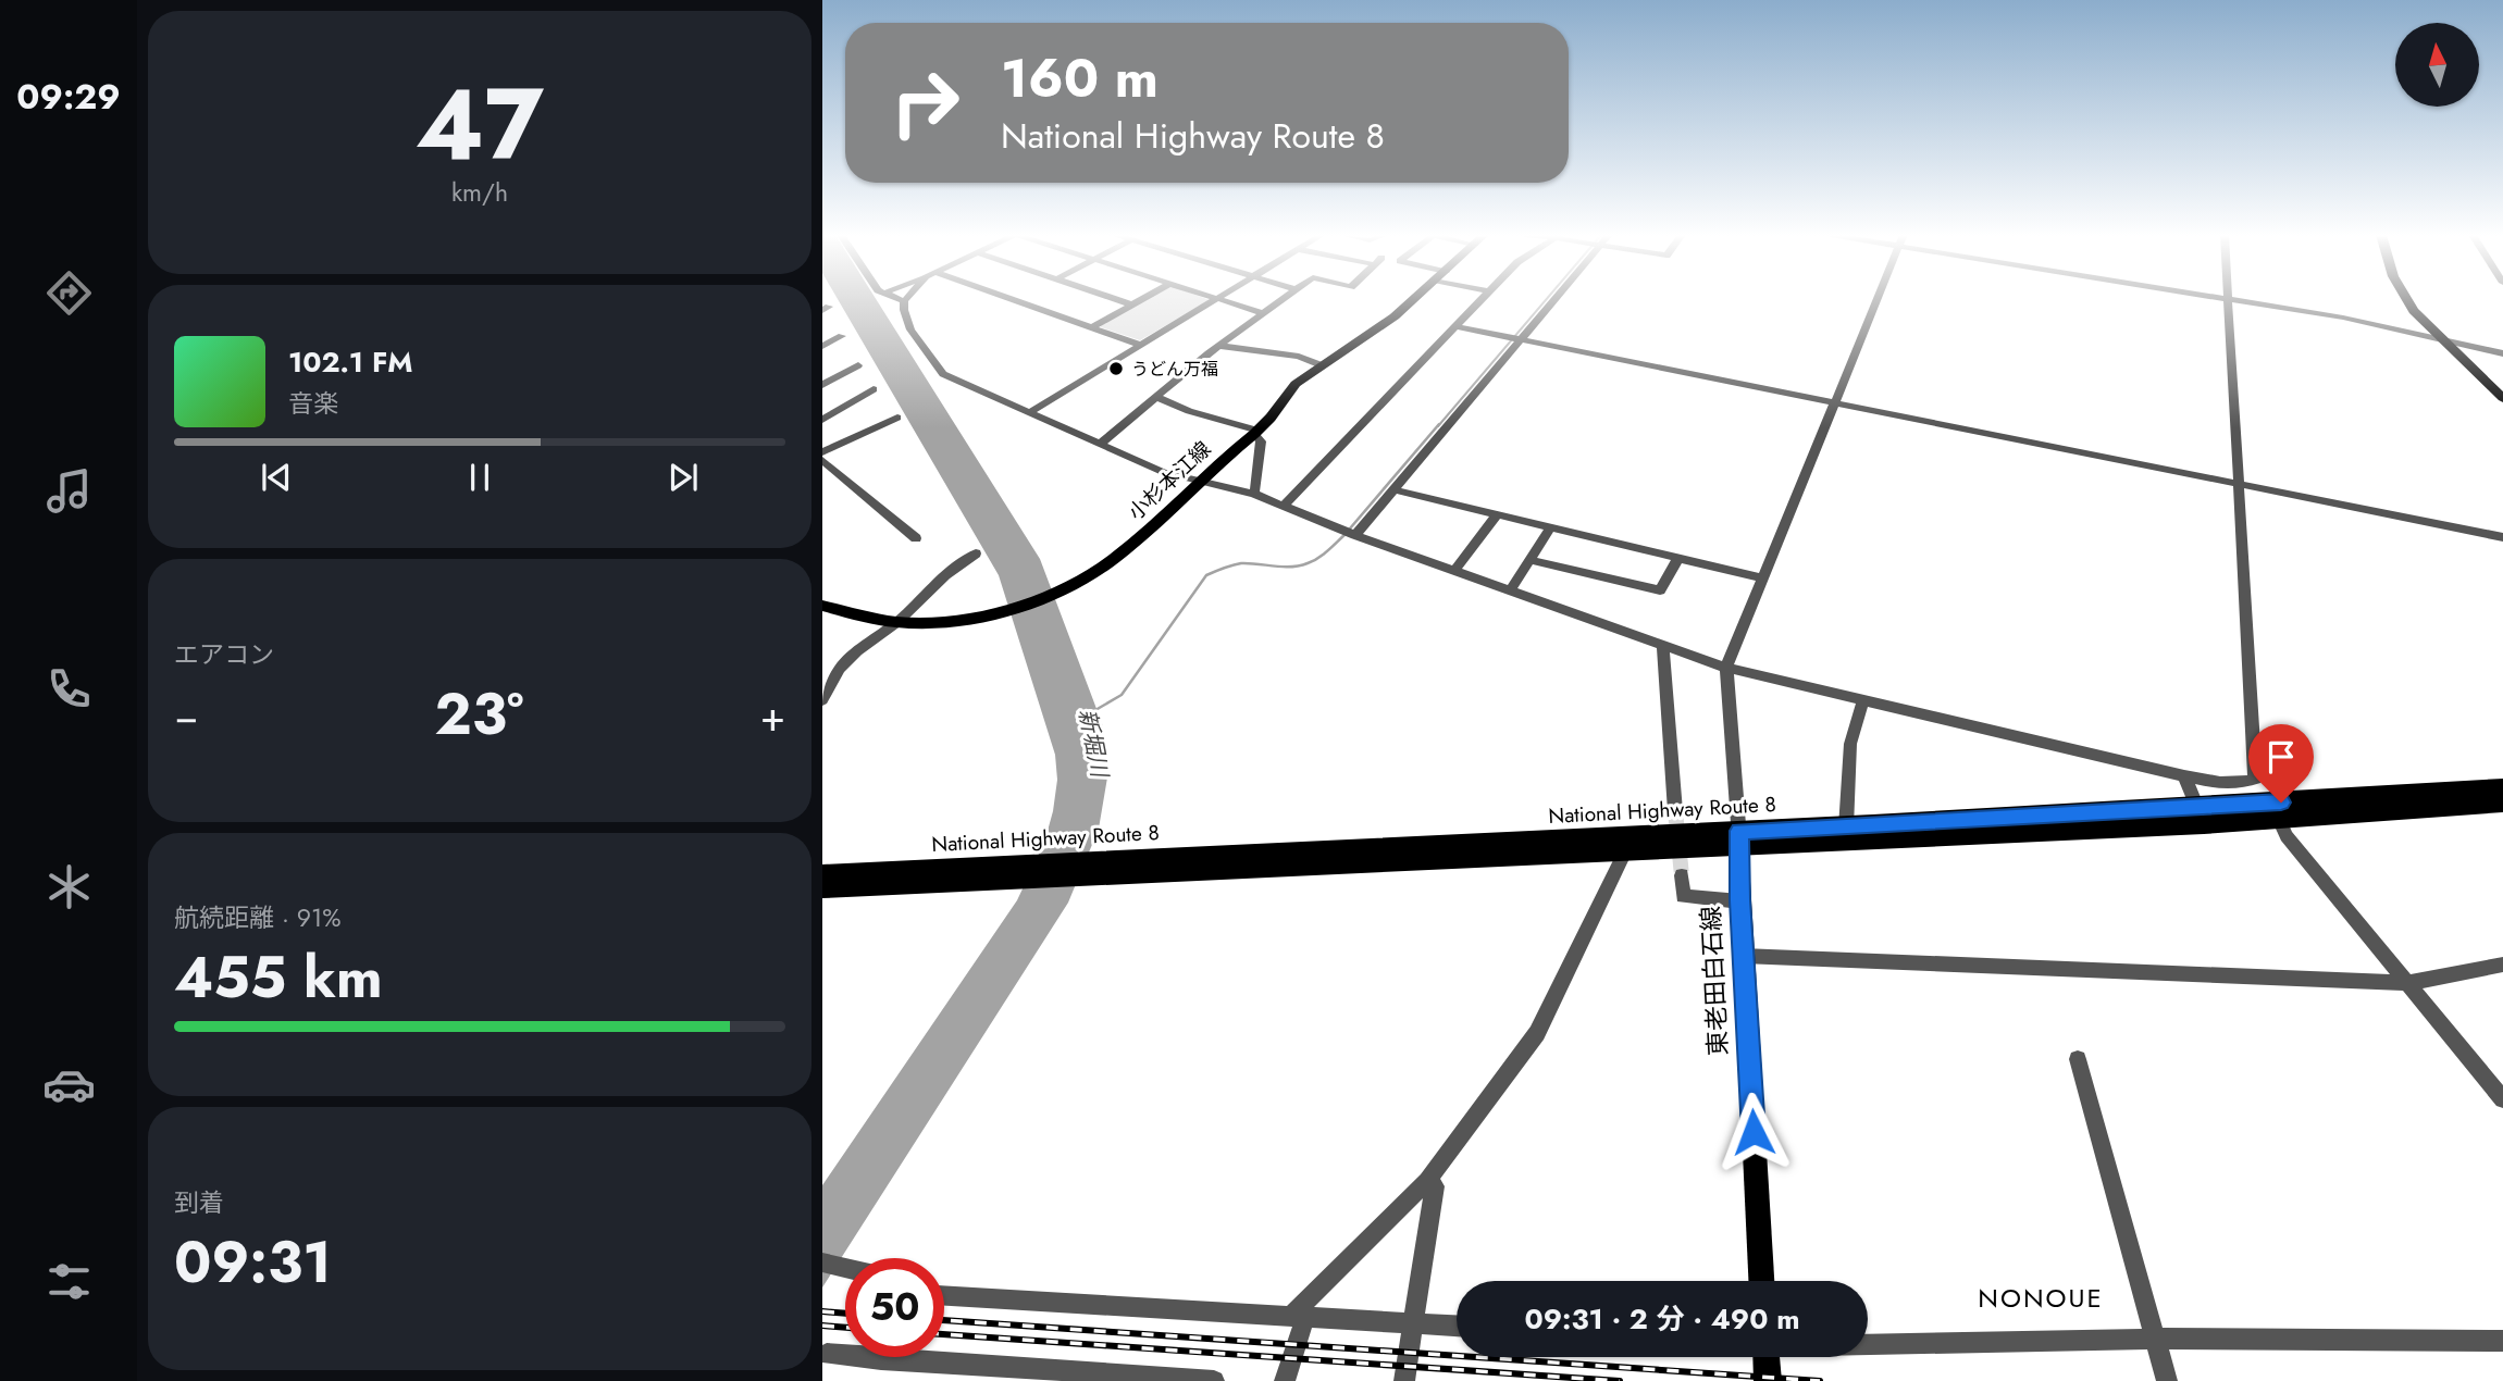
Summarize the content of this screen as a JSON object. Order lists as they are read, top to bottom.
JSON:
{
  "streets": {
    "highway": ["National Highway Route 8"],
    "main road": ["小杉本江線", "東老田白石線"]
  },
  "crossings": [
    ["National Highway Route 8", "東老田白石線"]
  ],
  "districts": ["NONOUE"],
  "water": ["新堀川"],
  "places": ["うどん万福"],
  "north": "top",
  "page": {
    "tabs": "09:29",
    "tile": [
      ["47", "km/h"],
      "エアコン",
      ["航続距離 · 91%", "455 km"],
      ["到着", "09:31"]
    ],
    "turn": ["160 m", "National Highway Route 8"],
    "song": ["102.1 FM", "音楽"],
    "heat": ["−", "23°", "+"],
    "limit": "50",
    "trip": "09:31 · 2 分 · 490 m"
  }
}
